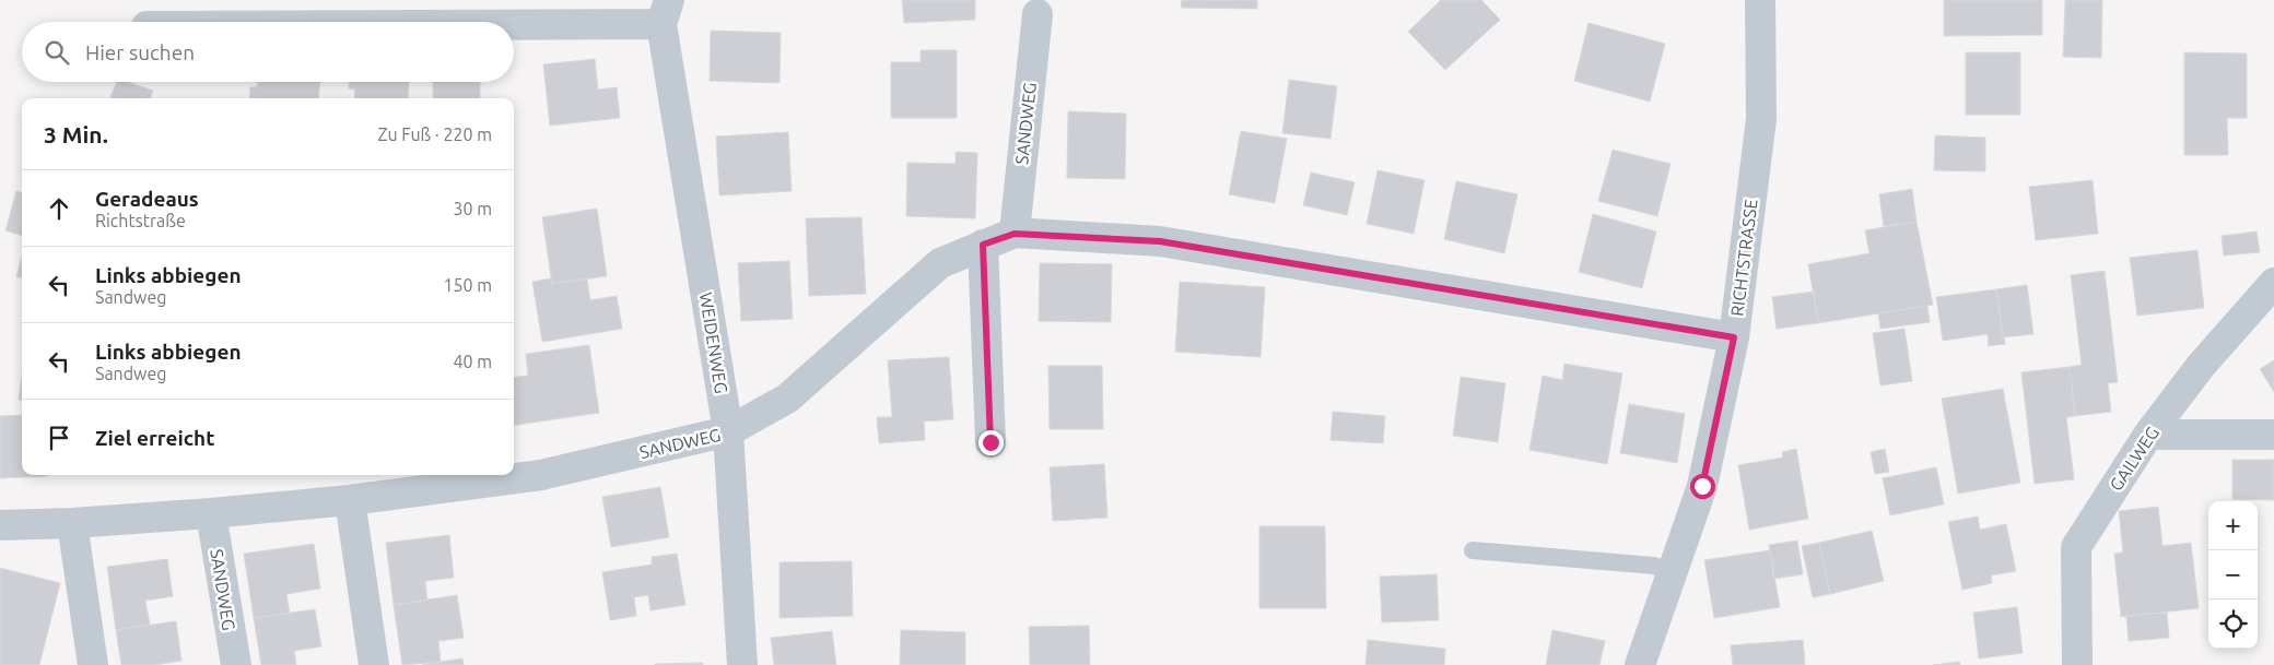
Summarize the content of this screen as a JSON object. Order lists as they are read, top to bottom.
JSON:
{
  "streets": {
    "street": [
      "SANDWEG",
      "RICHTSTRASSE",
      "WEIDENWEG",
      "GAILWEG"
    ]
  },
  "crossings": [
    ["SANDWEG", "RICHTSTRASSE"],
    ["SANDWEG", "WEIDENWEG"]
  ],
  "page": {
    "search": "Hier suchen",
    "heading": ["3 Min.", "Zu Fuß · 220 m"],
    "list": [
      ["Geradeaus", "Richtstraße", "30 m"],
      ["Links abbiegen", "Sandweg", "150 m"],
      ["Links abbiegen", "Sandweg", "40 m"],
      "Ziel erreicht"
    ],
    "map_buttons": ["+", "−"]
  }
}
